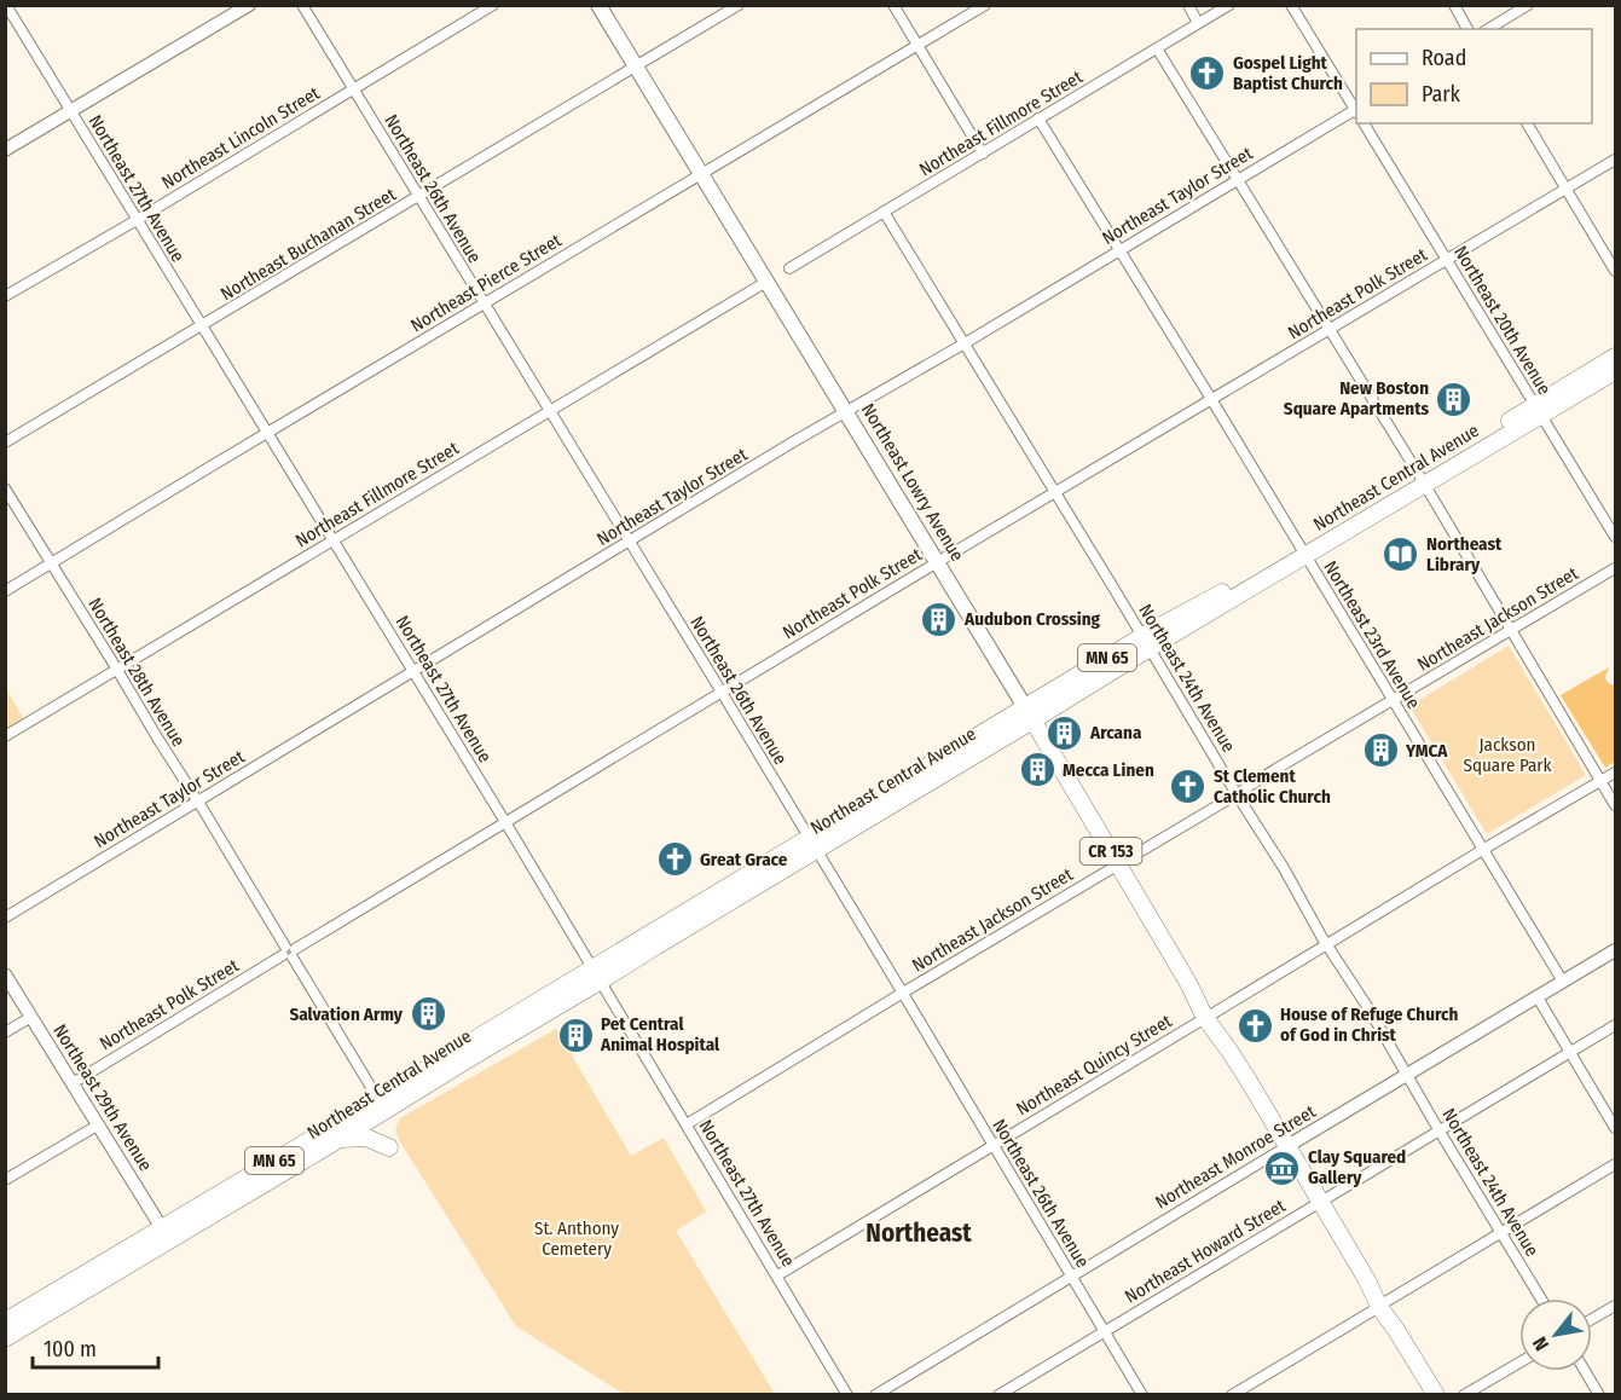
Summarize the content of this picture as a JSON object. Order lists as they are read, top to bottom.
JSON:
{
  "streets": {
    "main road": [
      "Northeast Central Avenue",
      "Northeast Lowry Avenue",
      "MN 65",
      "CR 153"
    ],
    "street": [
      "Northeast Fillmore Street",
      "Northeast Lincoln Street",
      "Northeast 27th Avenue",
      "Northeast 26th Avenue",
      "Northeast Taylor Street",
      "Northeast Buchanan Street",
      "Northeast Pierce Street",
      "Northeast Polk Street",
      "Northeast 20th Avenue",
      "Northeast Jackson Street",
      "Northeast 23rd Avenue",
      "Northeast 28th Avenue",
      "Northeast 24th Avenue",
      "Northeast Quincy Street",
      "Northeast 29th Avenue",
      "Northeast Monroe Street",
      "Northeast Howard Street"
    ]
  },
  "crossings": [
    ["Northeast Fillmore Street", "Northeast 27th Avenue"],
    ["Northeast Fillmore Street", "Northeast 26th Avenue"],
    ["Northeast Fillmore Street", "Northeast Lowry Avenue"],
    ["Northeast Fillmore Street", "Northeast 23rd Avenue"],
    ["Northeast Fillmore Street", "Northeast 28th Avenue"],
    ["Northeast Fillmore Street", "Northeast 24th Avenue"],
    ["Northeast Lincoln Street", "Northeast 27th Avenue"],
    ["Northeast Lincoln Street", "Northeast 26th Avenue"],
    ["Northeast 27th Avenue", "Northeast Taylor Street"],
    ["Northeast 27th Avenue", "Northeast Buchanan Street"],
    ["Northeast 27th Avenue", "Northeast Pierce Street"],
    ["Northeast 27th Avenue", "Northeast Polk Street"],
    ["Northeast 27th Avenue", "Northeast Central Avenue"],
    ["Northeast 27th Avenue", "Northeast Jackson Street"],
    ["Northeast 27th Avenue", "Northeast Quincy Street"],
    ["Northeast 26th Avenue", "Northeast Taylor Street"],
    ["Northeast 26th Avenue", "Northeast Buchanan Street"],
    ["Northeast 26th Avenue", "Northeast Pierce Street"],
    ["Northeast 26th Avenue", "Northeast Polk Street"],
    ["Northeast 26th Avenue", "Northeast Central Avenue"],
    ["Northeast 26th Avenue", "Northeast Jackson Street"],
    ["Northeast 26th Avenue", "Northeast Quincy Street"],
    ["Northeast 26th Avenue", "Northeast Monroe Street"],
    ["Northeast 26th Avenue", "Northeast Howard Street"],
    ["Northeast Taylor Street", "Northeast Lowry Avenue"],
    ["Northeast Taylor Street", "Northeast 23rd Avenue"],
    ["Northeast Taylor Street", "Northeast 28th Avenue"],
    ["Northeast Taylor Street", "Northeast 24th Avenue"],
    ["Northeast Buchanan Street", "Northeast Lowry Avenue"],
    ["Northeast Pierce Street", "Northeast Lowry Avenue"],
    ["Northeast Pierce Street", "Northeast 28th Avenue"],
    ["Northeast Polk Street", "Northeast 20th Avenue"],
    ["Northeast Polk Street", "Northeast Lowry Avenue"],
    ["Northeast Polk Street", "Northeast 23rd Avenue"],
    ["Northeast Polk Street", "Northeast 28th Avenue"],
    ["Northeast Polk Street", "Northeast 24th Avenue"],
    ["Northeast Polk Street", "Northeast 29th Avenue"],
    ["Northeast 20th Avenue", "Northeast Central Avenue"],
    ["Northeast Central Avenue", "Northeast Lowry Avenue"],
    ["Northeast Central Avenue", "Northeast 23rd Avenue"],
    ["Northeast Central Avenue", "Northeast 28th Avenue"],
    ["Northeast Central Avenue", "Northeast 24th Avenue"],
    ["Northeast Central Avenue", "Northeast 29th Avenue"],
    ["Northeast Lowry Avenue", "Northeast Jackson Street"],
    ["Northeast Lowry Avenue", "Northeast Quincy Street"],
    ["Northeast Lowry Avenue", "Northeast Monroe Street"],
    ["Northeast Lowry Avenue", "Northeast Howard Street"],
    ["Northeast Jackson Street", "Northeast 23rd Avenue"],
    ["Northeast Jackson Street", "Northeast 24th Avenue"],
    ["Northeast 23rd Avenue", "Northeast Quincy Street"],
    ["Northeast 23rd Avenue", "Northeast Monroe Street"],
    ["Northeast 24th Avenue", "Northeast Quincy Street"],
    ["Northeast 24th Avenue", "Northeast Monroe Street"],
    ["Northeast 24th Avenue", "Northeast Howard Street"]
  ],
  "districts": ["Northeast"],
  "parks": ["Jackson Square Park", "St. Anthony Cemetery"],
  "places": {
    "church": [
      "Gospel Light Baptist Church",
      "St Clement Catholic Church",
      "Great Grace",
      "House of Refuge Church of God in Christ"
    ],
    "building": [
      "New Boston Square Apartments",
      "Audubon Crossing",
      "Arcana",
      "YMCA",
      "Mecca Linen",
      "Salvation Army",
      "Pet Central Animal Hospital"
    ],
    "library": ["Northeast Library"],
    "museum": ["Clay Squared Gallery"]
  },
  "legend": ["Road", "Park"],
  "scale_bar": "100 m",
  "north": "bottom left"
}
